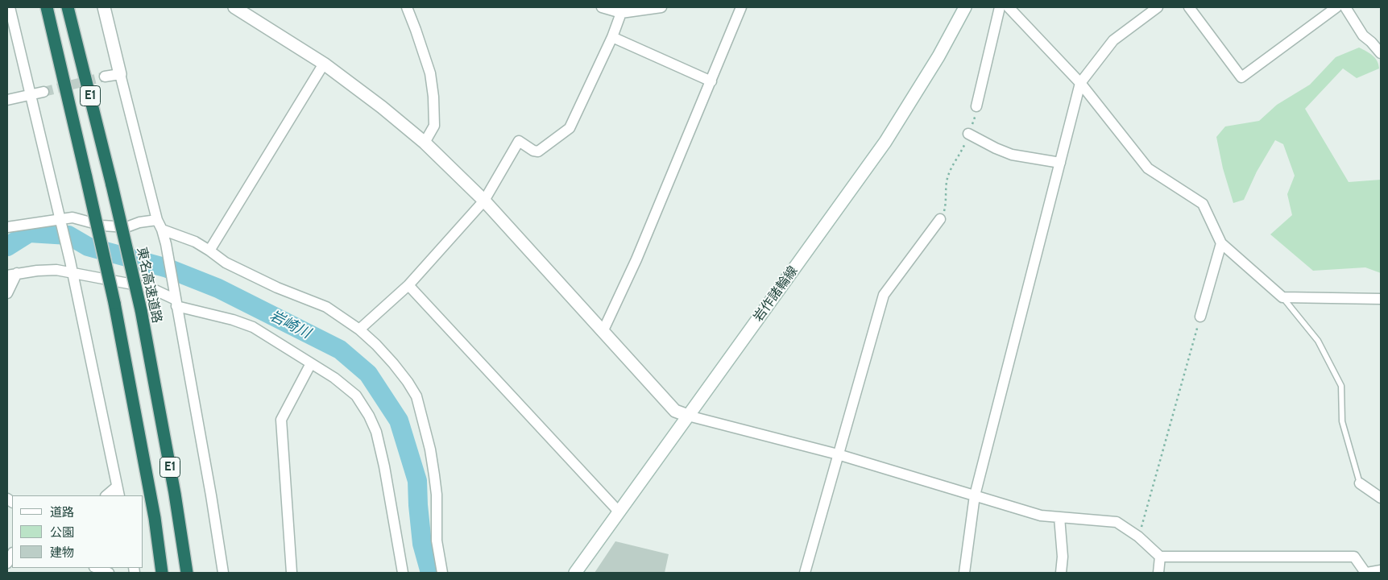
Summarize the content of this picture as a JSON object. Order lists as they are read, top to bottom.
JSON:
{
  "streets": {
    "highway": ["E1", "東名高速道路"],
    "street": ["岩作諸輪線"]
  },
  "water": ["岩崎川"],
  "legend": ["道路", "公園", "建物"]
}
